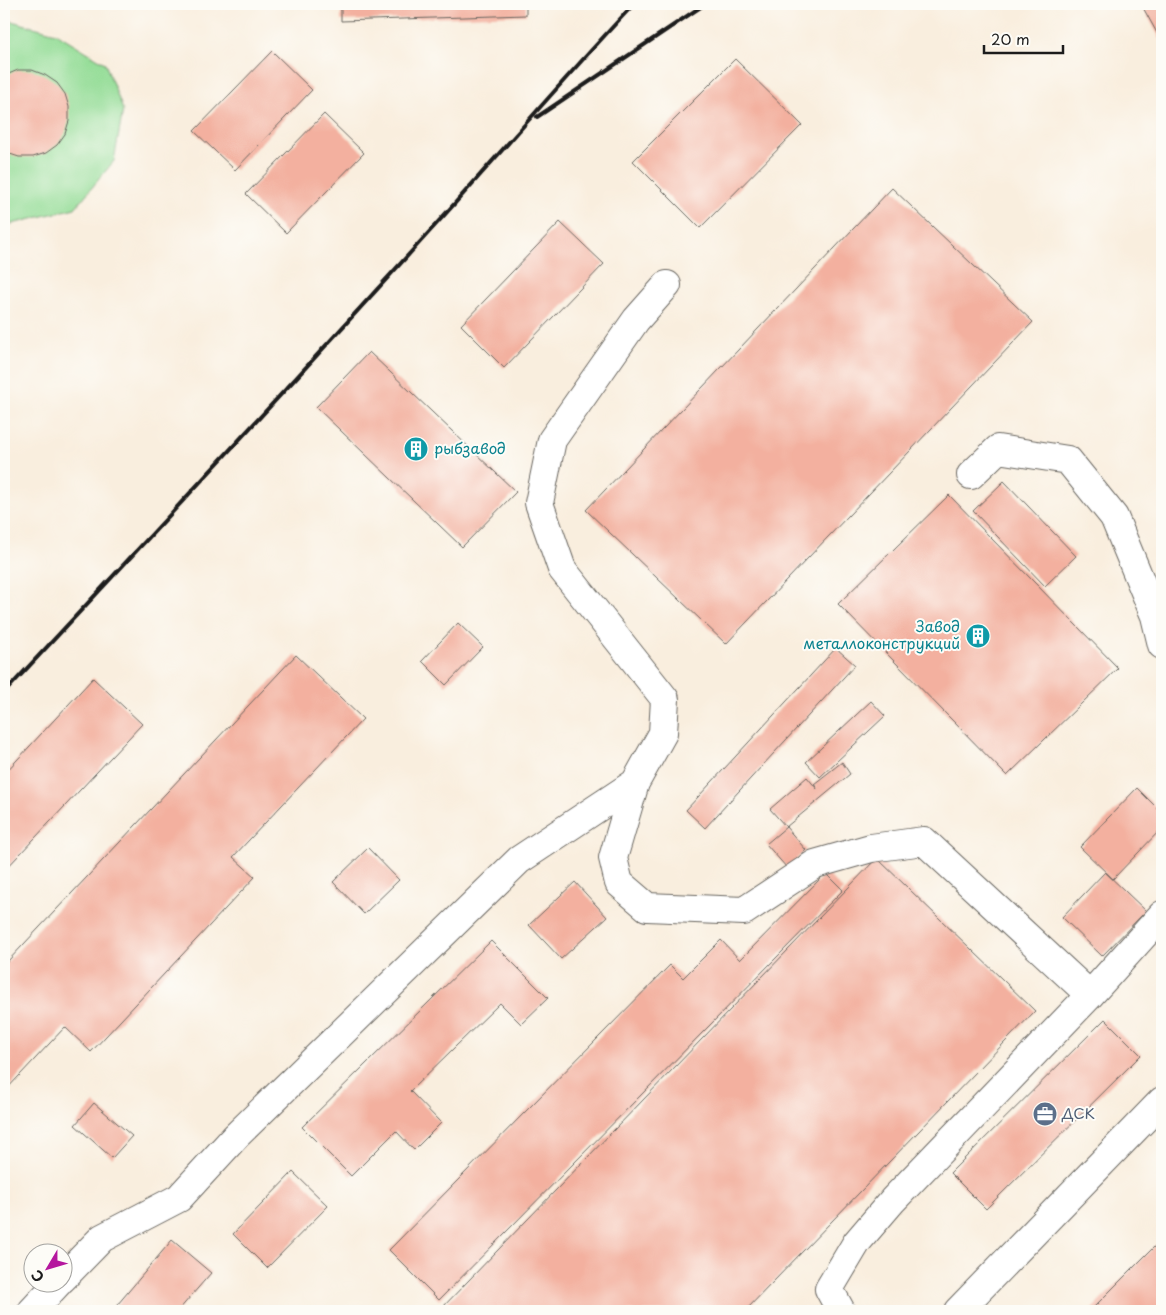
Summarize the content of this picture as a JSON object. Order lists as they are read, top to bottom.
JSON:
{
  "places": {
    "building": ["рыбзавод", "Завод металлоконструкций"],
    "office": ["ДСК"]
  },
  "scale_bar": "20 m",
  "north": "bottom left"
}
